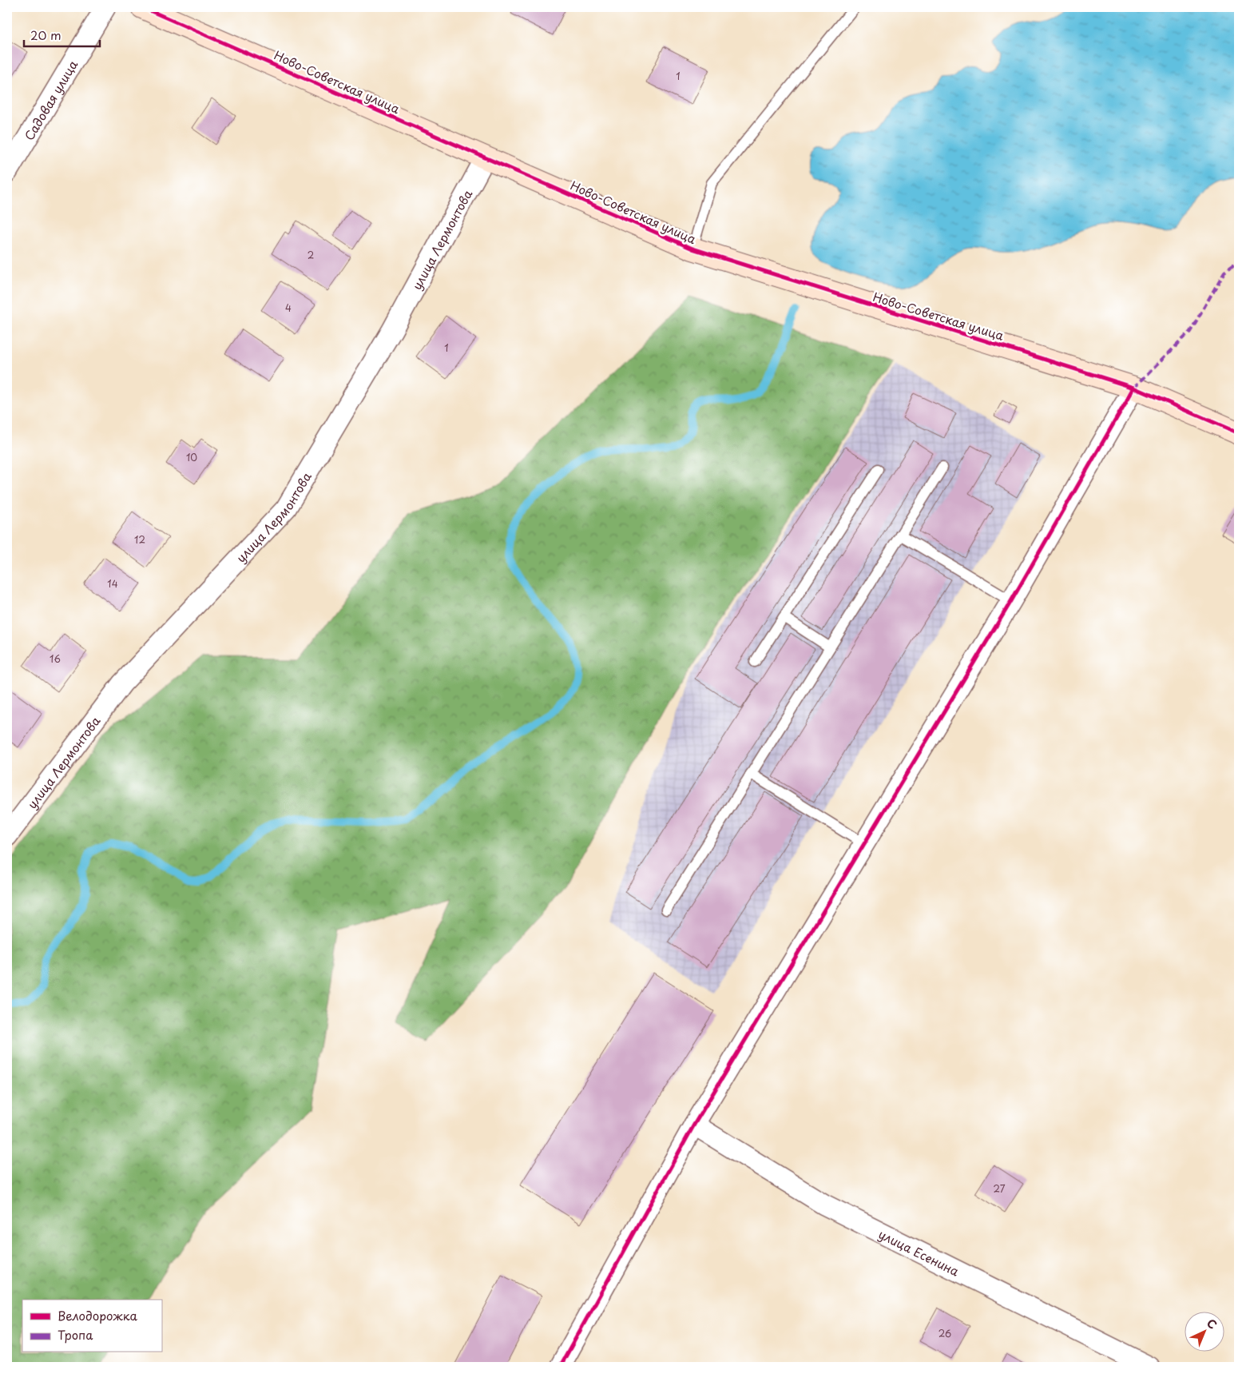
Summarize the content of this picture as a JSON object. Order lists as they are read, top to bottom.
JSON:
{
  "streets": {
    "street": [
      "Ново-Советская улица",
      "Садовая улица",
      "улица Лермонтова",
      "улица Есенина"
    ]
  },
  "crossings": [
    ["Ново-Советская улица", "улица Лермонтова"]
  ],
  "house_numbers": [
    "1",
    "2",
    "4",
    "1",
    "10",
    "12",
    "14",
    "16",
    "27",
    "26"
  ],
  "legend": ["Велодорожка", "Тропа"],
  "scale_bar": "20 m",
  "north": "top right"
}
